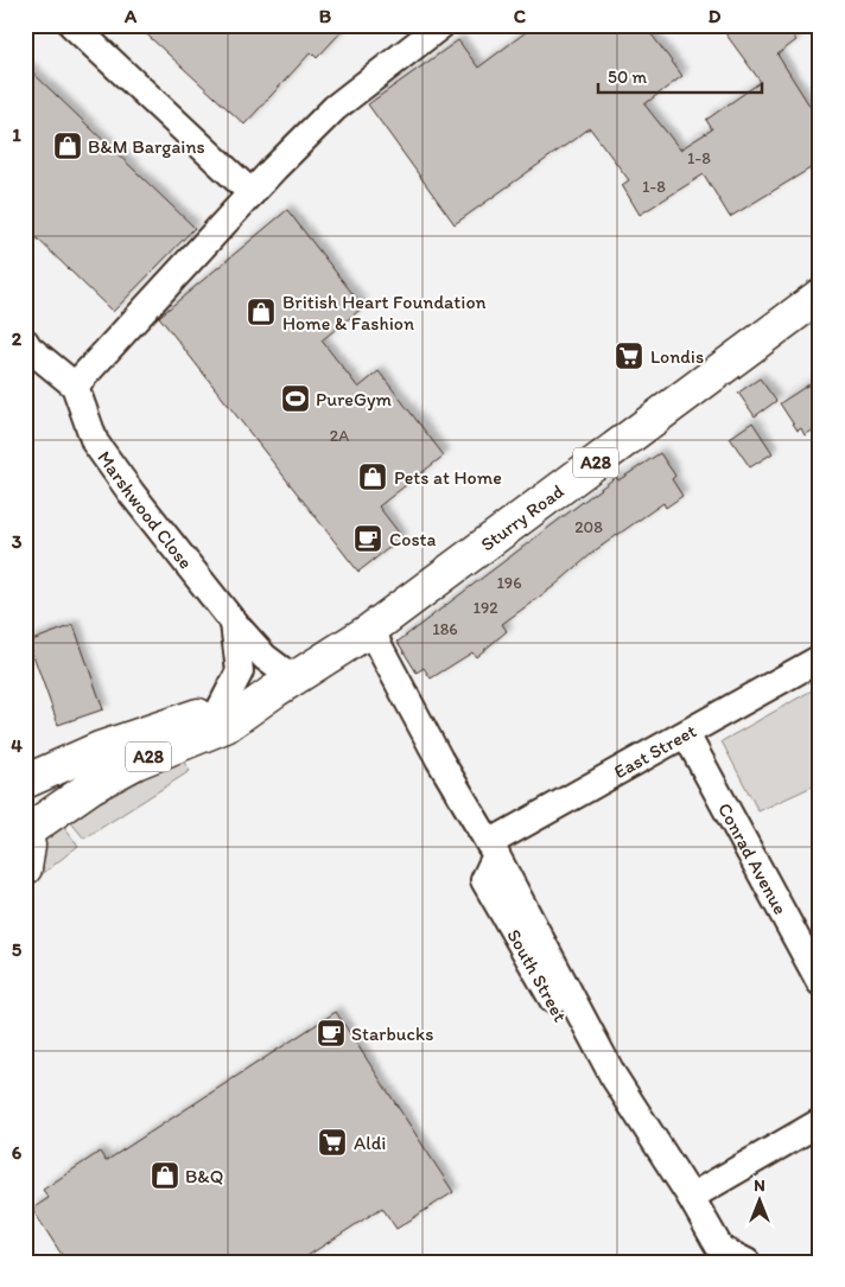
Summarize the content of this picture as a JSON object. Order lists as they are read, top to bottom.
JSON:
{
  "streets": {
    "highway": ["A28", "Sturry Road"],
    "street": [
      "Marshwood Close",
      "East Street",
      "Conrad Avenue",
      "South Street"
    ]
  },
  "crossings": [
    ["Marshwood Close", "Sturry Road"],
    ["Sturry Road", "South Street"],
    ["East Street", "Conrad Avenue"],
    ["East Street", "South Street"]
  ],
  "places": {
    "shop": [
      "B&M Bargains",
      "British Heart Foundation Home & Fashion",
      "Pets at Home",
      "B&Q"
    ],
    "supermarket": ["Londis", "Aldi"],
    "sports": ["PureGym"],
    "cafe": ["Costa", "Starbucks"]
  },
  "house_numbers": [
    "1-8",
    "1-8",
    "2A",
    "208",
    "196",
    "192",
    "186"
  ],
  "scale_bar": "50 m",
  "north": "top",
  "grid": {
    "columns": [
      "A",
      "B",
      "C",
      "D"
    ],
    "rows": [
      "1",
      "2",
      "3",
      "4",
      "5",
      "6"
    ]
  }
}
